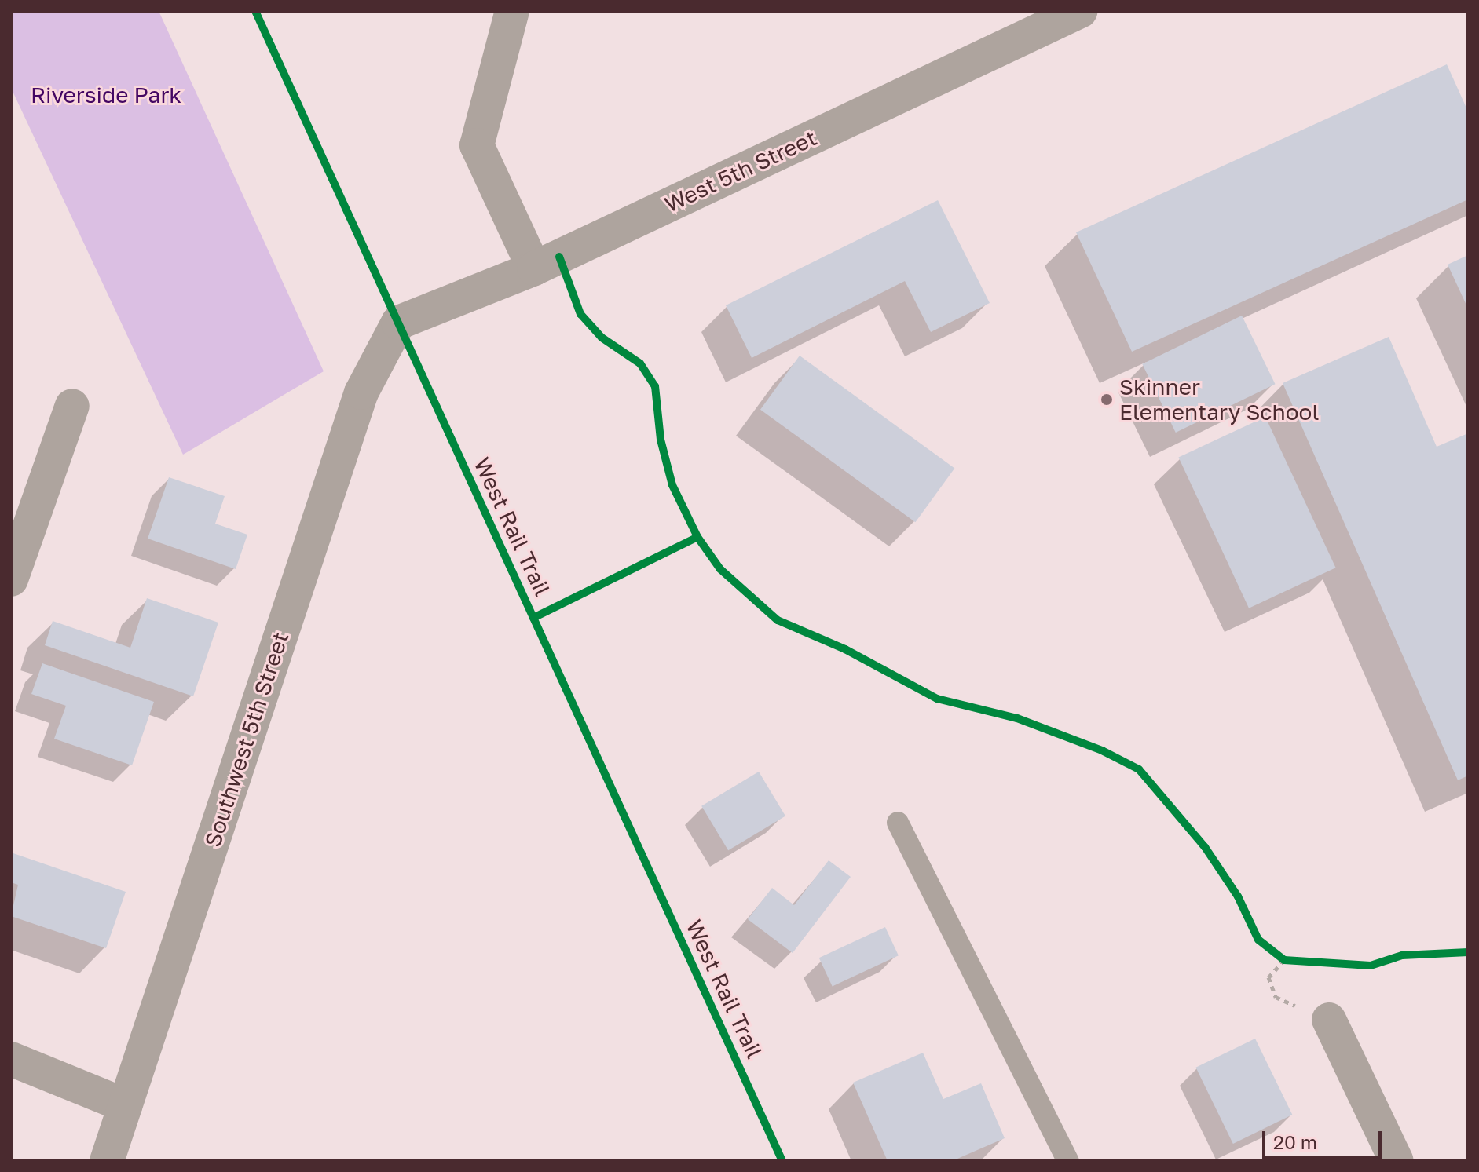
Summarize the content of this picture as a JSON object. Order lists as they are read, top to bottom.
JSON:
{
  "streets": {
    "street": ["West 5th Street", "Southwest 5th Street"],
    "cycle path": ["West Rail Trail"]
  },
  "crossings": [
    ["West 5th Street", "Southwest 5th Street"]
  ],
  "parks": ["Riverside Park"],
  "places": ["Skinner Elementary School"],
  "scale_bar": "20 m"
}
